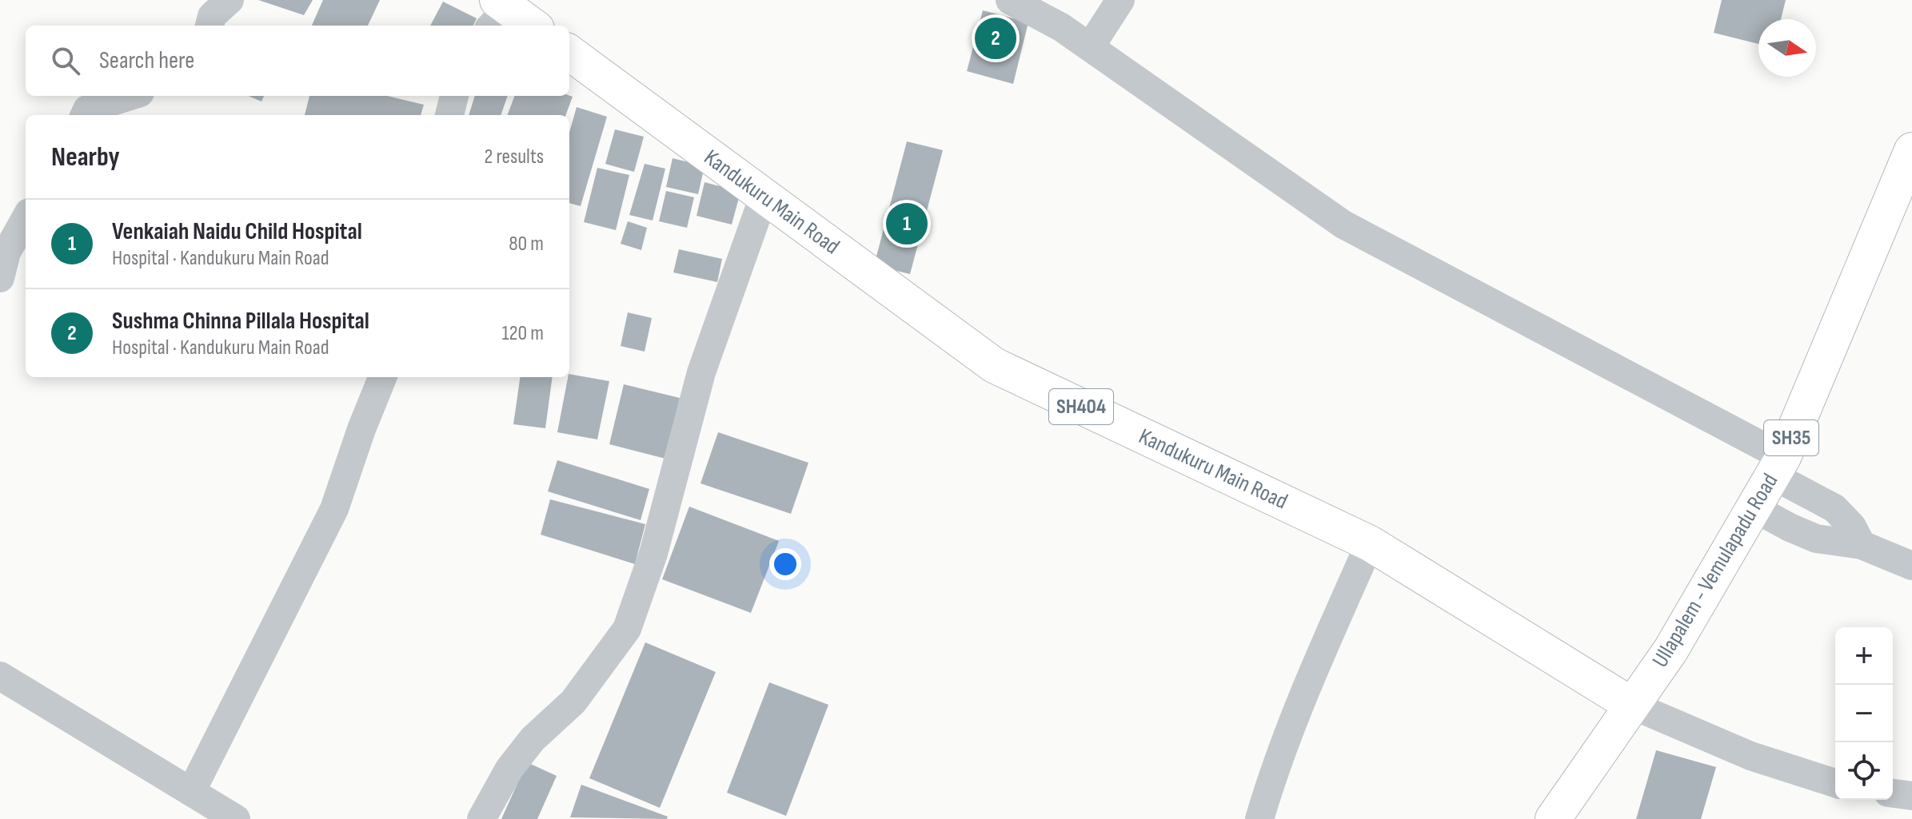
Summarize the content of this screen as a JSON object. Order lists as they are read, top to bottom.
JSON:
{
  "streets": {
    "main road": [
      "Kandukuru Main Road",
      "SH404",
      "SH35",
      "Ullapalem - Vemulapadu Road"
    ]
  },
  "crossings": [
    ["Kandukuru Main Road", "SH35"],
    ["Kandukuru Main Road", "Ullapalem - Vemulapadu Road"],
    ["SH35", "Ullapalem - Vemulapadu Road"]
  ],
  "north": "right",
  "page": {
    "pins": ["2", "1"],
    "search": "Search here",
    "heading": ["Nearby", "2 results"],
    "list": [
      {
        "mark": "1",
        "name": "Venkaiah Naidu Child Hospital",
        "note": "Hospital · Kandukuru Main Road",
        "value": "80 m"
      },
      {
        "mark": "2",
        "name": "Sushma Chinna Pillala Hospital",
        "note": "Hospital · Kandukuru Main Road",
        "value": "120 m"
      }
    ],
    "map_buttons": ["+", "−"]
  }
}
